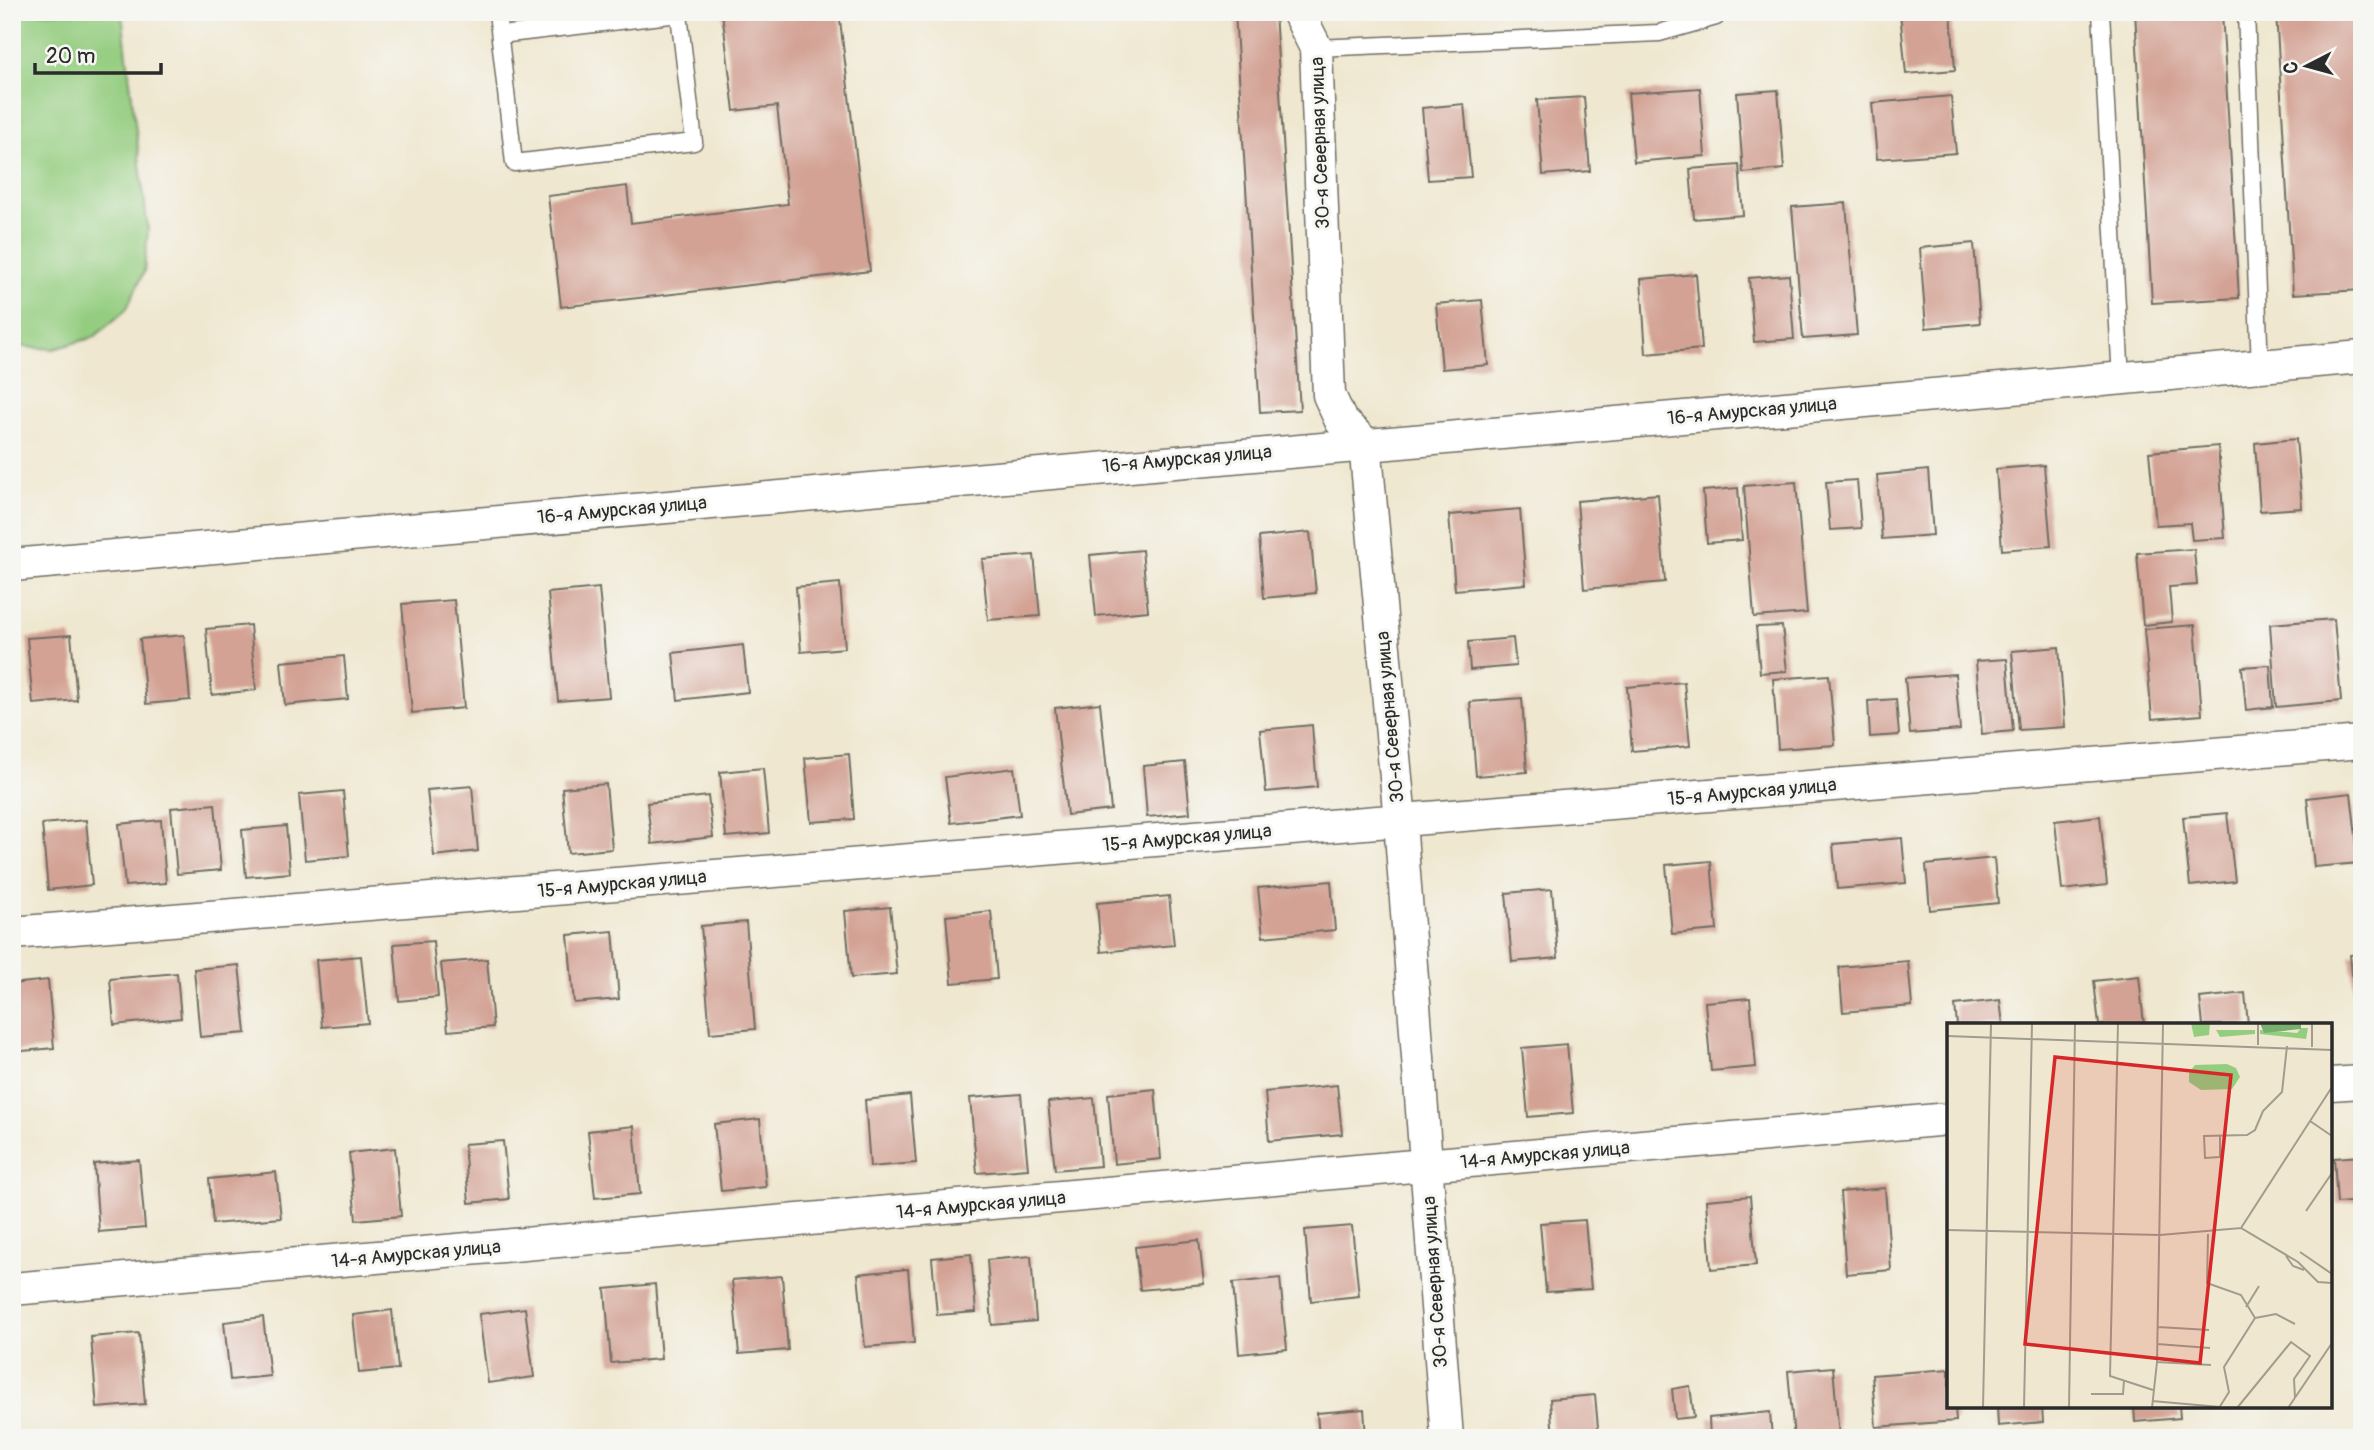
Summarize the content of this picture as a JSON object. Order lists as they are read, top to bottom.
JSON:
{
  "streets": {
    "street": [
      "30-я Северная улица",
      "16-я Амурская улица",
      "15-я Амурская улица",
      "14-я Амурская улица"
    ]
  },
  "crossings": [
    ["30-я Северная улица", "16-я Амурская улица"],
    ["30-я Северная улица", "15-я Амурская улица"],
    ["30-я Северная улица", "14-я Амурская улица"]
  ],
  "scale_bar": "20 m",
  "north": "left"
}
